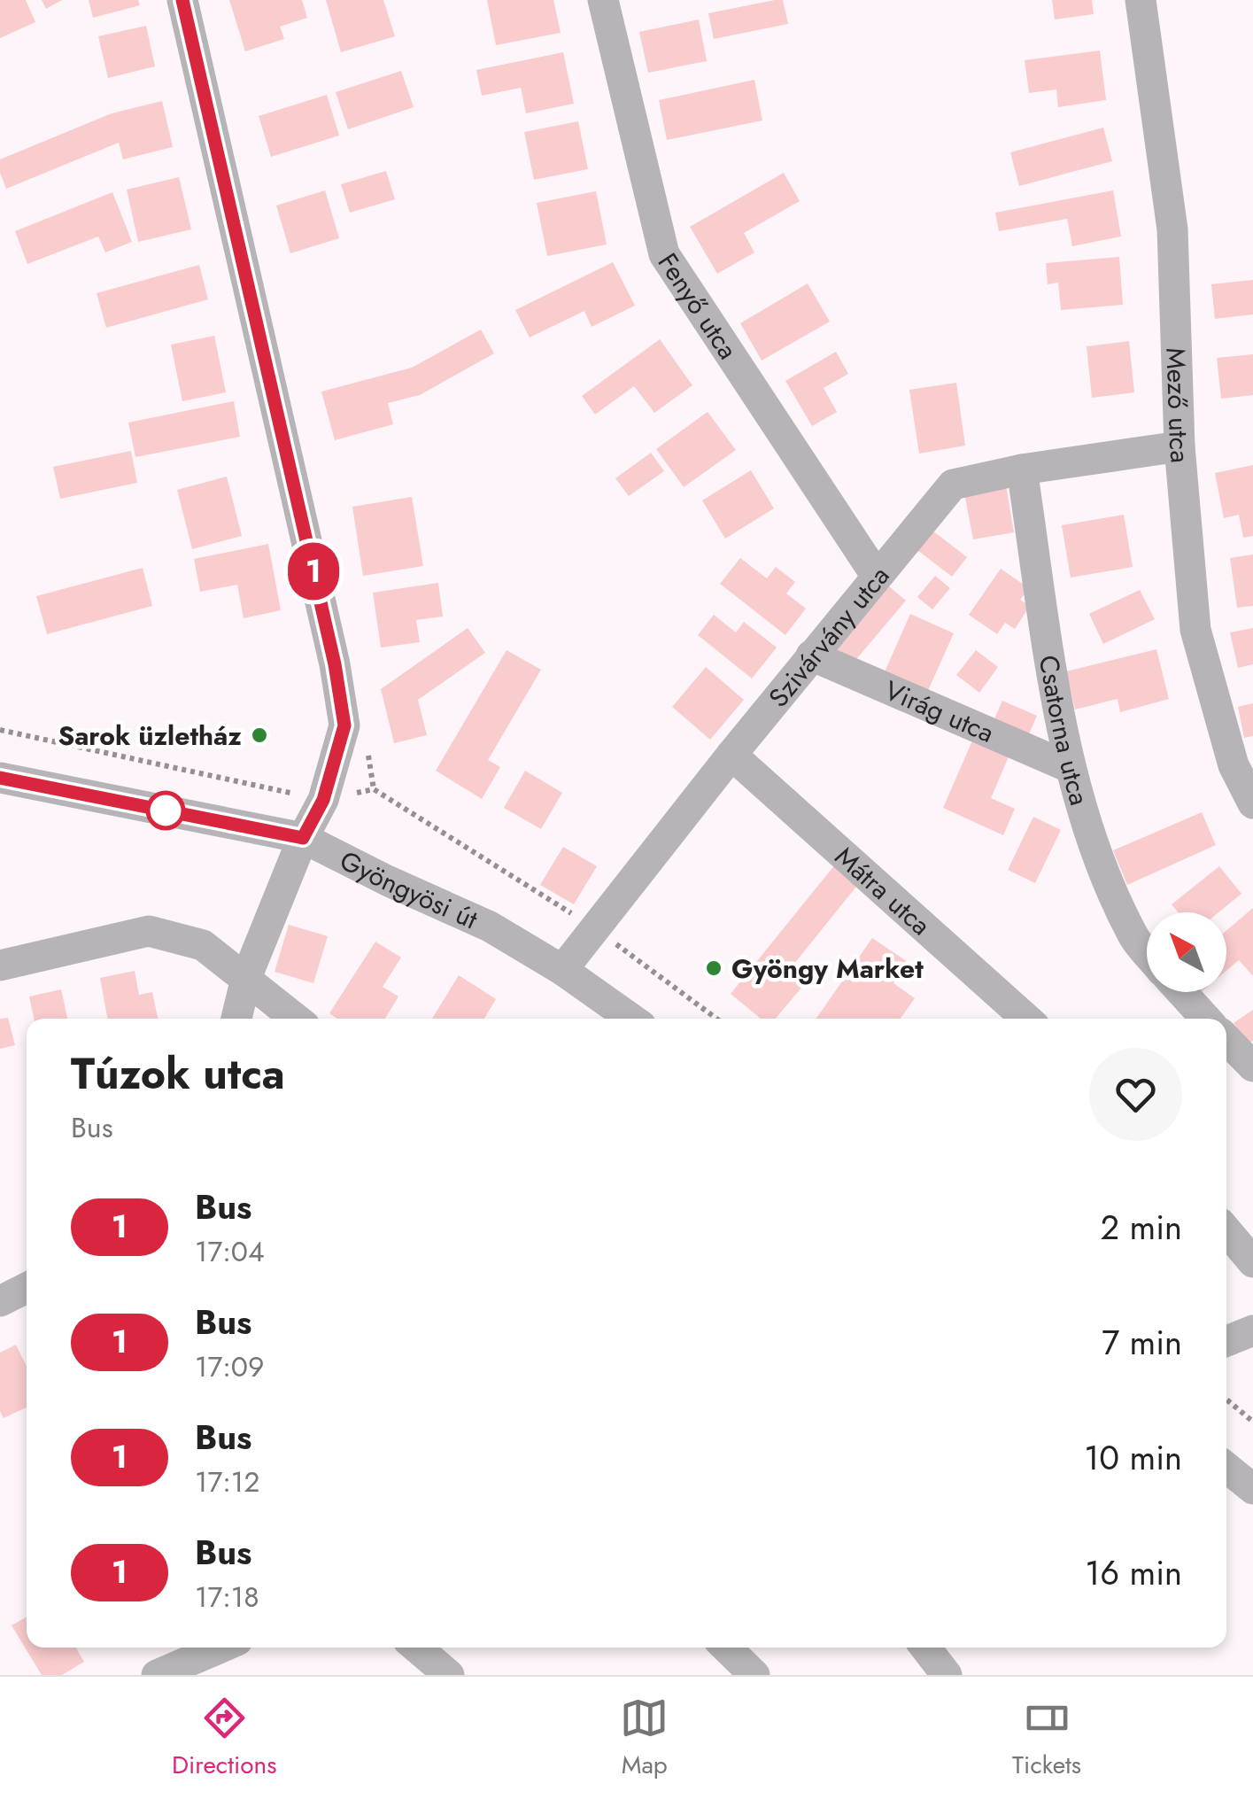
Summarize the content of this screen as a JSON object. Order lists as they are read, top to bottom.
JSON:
{
  "streets": {
    "street": [
      "Fenyő utca",
      "Mező utca",
      "Szivárvány utca",
      "Virág utca",
      "Csatorna utca",
      "Gyöngyösi út",
      "Mátra utca"
    ]
  },
  "crossings": [
    ["Fenyő utca", "Szivárvány utca"],
    ["Mező utca", "Szivárvány utca"],
    ["Szivárvány utca", "Virág utca"],
    ["Szivárvány utca", "Csatorna utca"],
    ["Szivárvány utca", "Gyöngyösi út"],
    ["Szivárvány utca", "Mátra utca"],
    ["Virág utca", "Csatorna utca"]
  ],
  "places": ["Sarok üzletház", "Gyöngy Market"],
  "lines": ["bus line 1"],
  "north": "top left",
  "page": {
    "on_map": "1",
    "heading": ["Túzok utca", "Bus"],
    "list": [
      {
        "mark": "1",
        "name": "Bus",
        "note": "17:04",
        "value": "2 min"
      },
      {
        "mark": "1",
        "name": "Bus",
        "note": "17:09",
        "value": "7 min"
      },
      {
        "mark": "1",
        "name": "Bus",
        "note": "17:12",
        "value": "10 min"
      },
      {
        "mark": "1",
        "name": "Bus",
        "note": "17:18",
        "value": "16 min"
      }
    ],
    "tabs": ["Directions", "Map", "Tickets"]
  }
}
